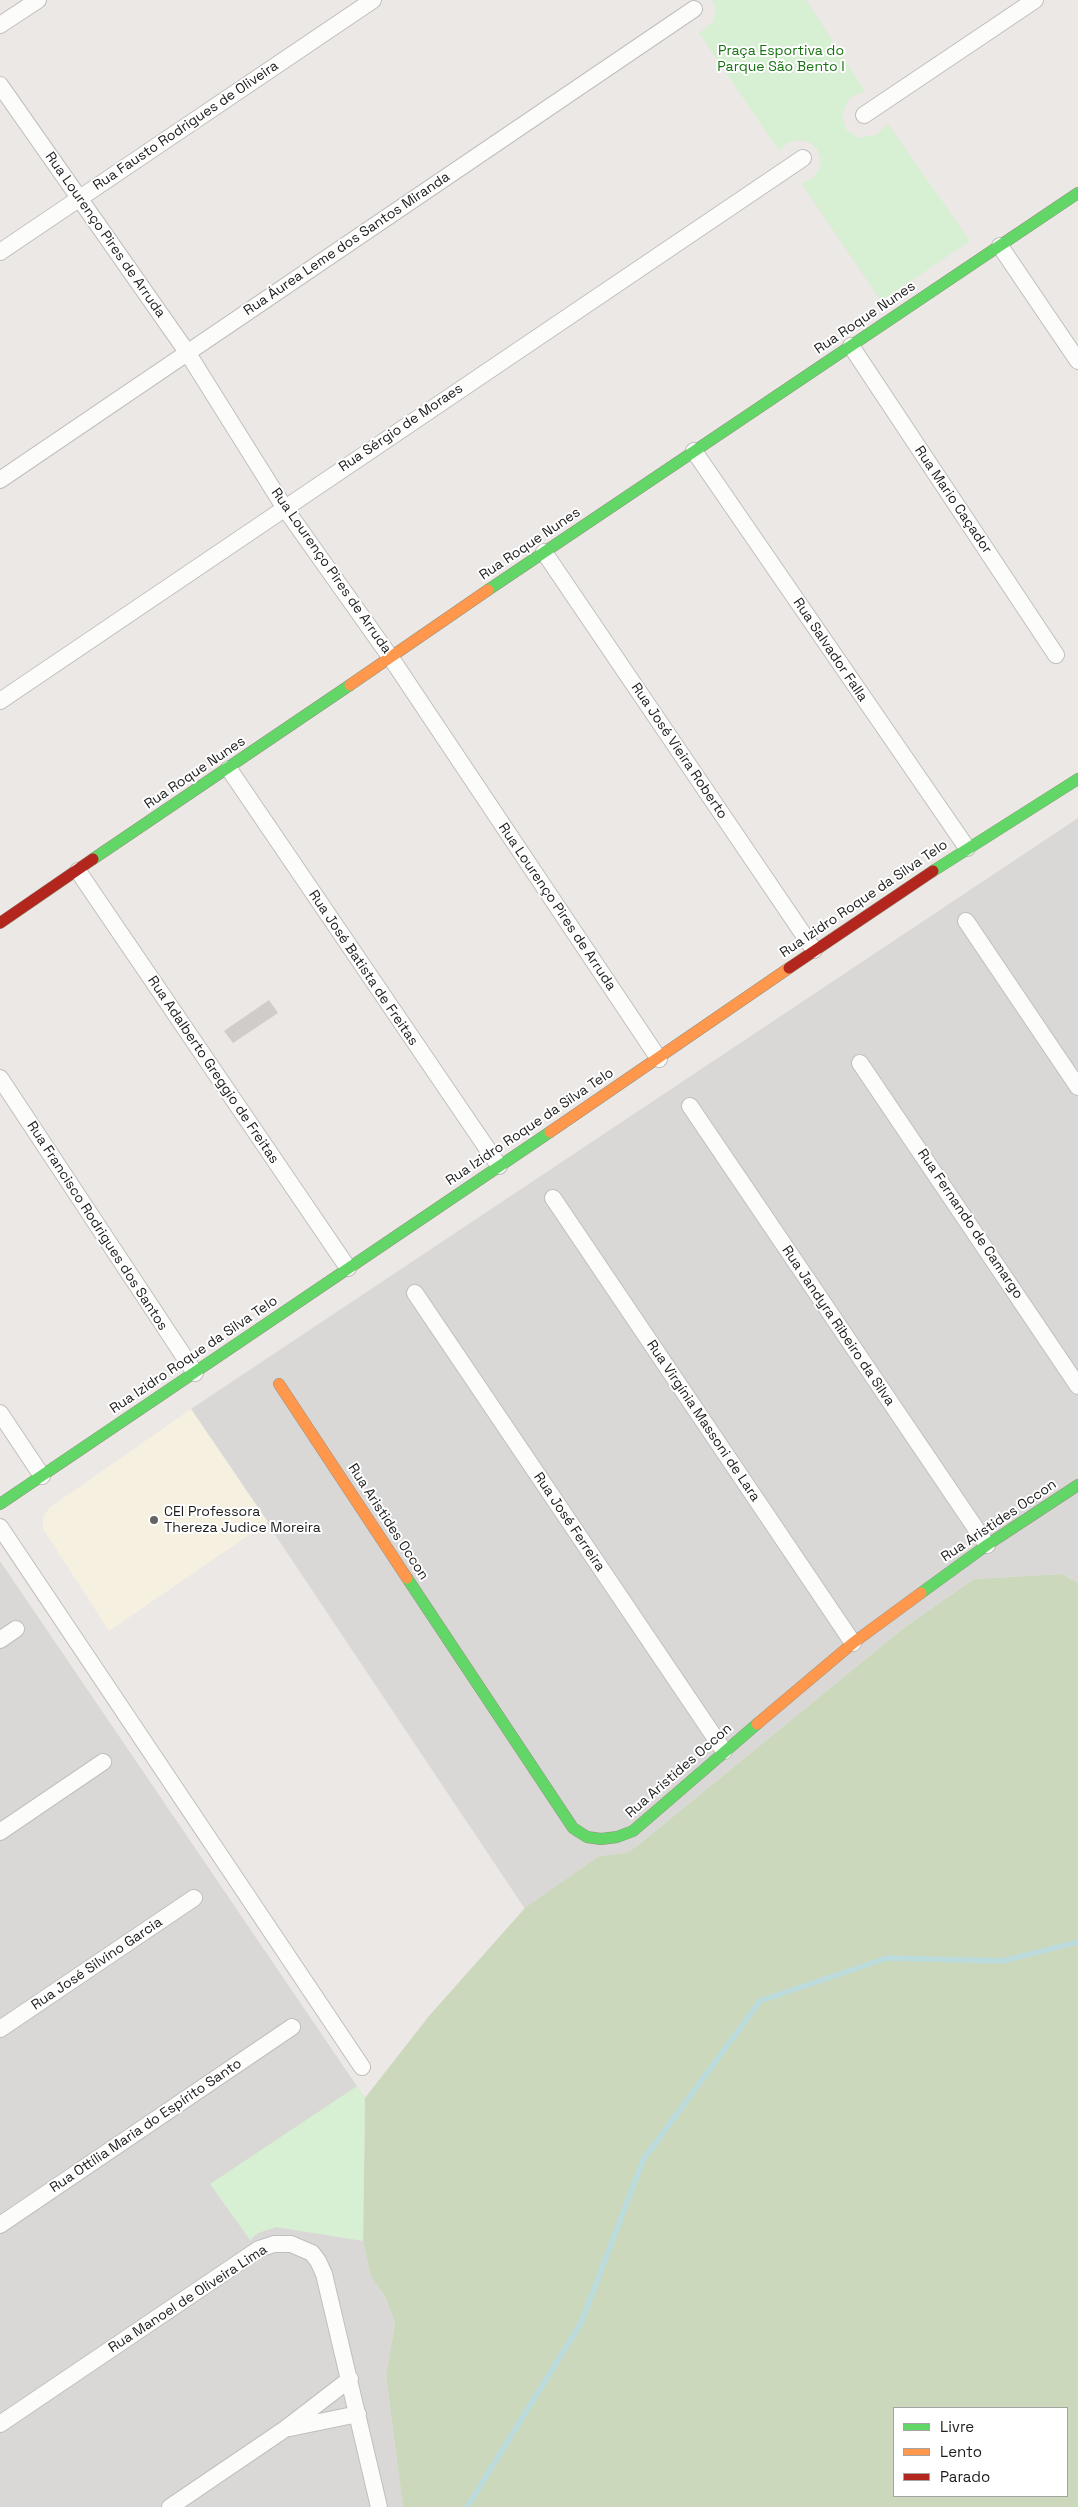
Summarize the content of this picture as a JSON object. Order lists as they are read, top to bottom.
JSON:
{
  "streets": {
    "street": [
      "Rua Fausto Rodrigues de Oliveira",
      "Rua Lourenço Pires de Arruda",
      "Rua Áurea Leme dos Santos Miranda",
      "Rua Roque Nunes",
      "Rua Sérgio de Moraes",
      "Rua Mario Caçador",
      "Rua Salvador Falla",
      "Rua José Vieira Roberto",
      "Rua Izidro Roque da Silva Telo",
      "Rua José Batista de Freitas",
      "Rua Adalberto Greggio de Freitas",
      "Rua Fernando de Camargo",
      "Rua Francisco Rodrigues dos Santos",
      "Rua Jandyra Ribeiro da Silva",
      "Rua Virgínia Massoni de Lara",
      "Rua Aristides Occon",
      "Rua José Ferreira",
      "Rua José Silvino Garcia",
      "Rua Ottília Maria do Espírito Santo",
      "Rua Manoel de Oliveira Lima"
    ]
  },
  "crossings": [
    ["Rua Fausto Rodrigues de Oliveira", "Rua Lourenço Pires de Arruda"],
    ["Rua Lourenço Pires de Arruda", "Rua Áurea Leme dos Santos Miranda"],
    ["Rua Lourenço Pires de Arruda", "Rua Roque Nunes"],
    ["Rua Lourenço Pires de Arruda", "Rua Sérgio de Moraes"],
    ["Rua Lourenço Pires de Arruda", "Rua Izidro Roque da Silva Telo"],
    ["Rua Roque Nunes", "Rua Mario Caçador"],
    ["Rua Roque Nunes", "Rua Salvador Falla"],
    ["Rua Roque Nunes", "Rua José Vieira Roberto"],
    ["Rua Roque Nunes", "Rua José Batista de Freitas"],
    ["Rua Roque Nunes", "Rua Adalberto Greggio de Freitas"],
    ["Rua Salvador Falla", "Rua Izidro Roque da Silva Telo"],
    ["Rua José Vieira Roberto", "Rua Izidro Roque da Silva Telo"],
    ["Rua Izidro Roque da Silva Telo", "Rua José Batista de Freitas"],
    ["Rua Izidro Roque da Silva Telo", "Rua Adalberto Greggio de Freitas"],
    ["Rua Izidro Roque da Silva Telo", "Rua Francisco Rodrigues dos Santos"],
    ["Rua Jandyra Ribeiro da Silva", "Rua Aristides Occon"],
    ["Rua Virgínia Massoni de Lara", "Rua Aristides Occon"],
    ["Rua Aristides Occon", "Rua José Ferreira"]
  ],
  "parks": ["Praça Esportiva do Parque São Bento I"],
  "places": ["CEI Professora Thereza Judice Moreira"],
  "legend": ["Livre", "Lento", "Parado"]
}
